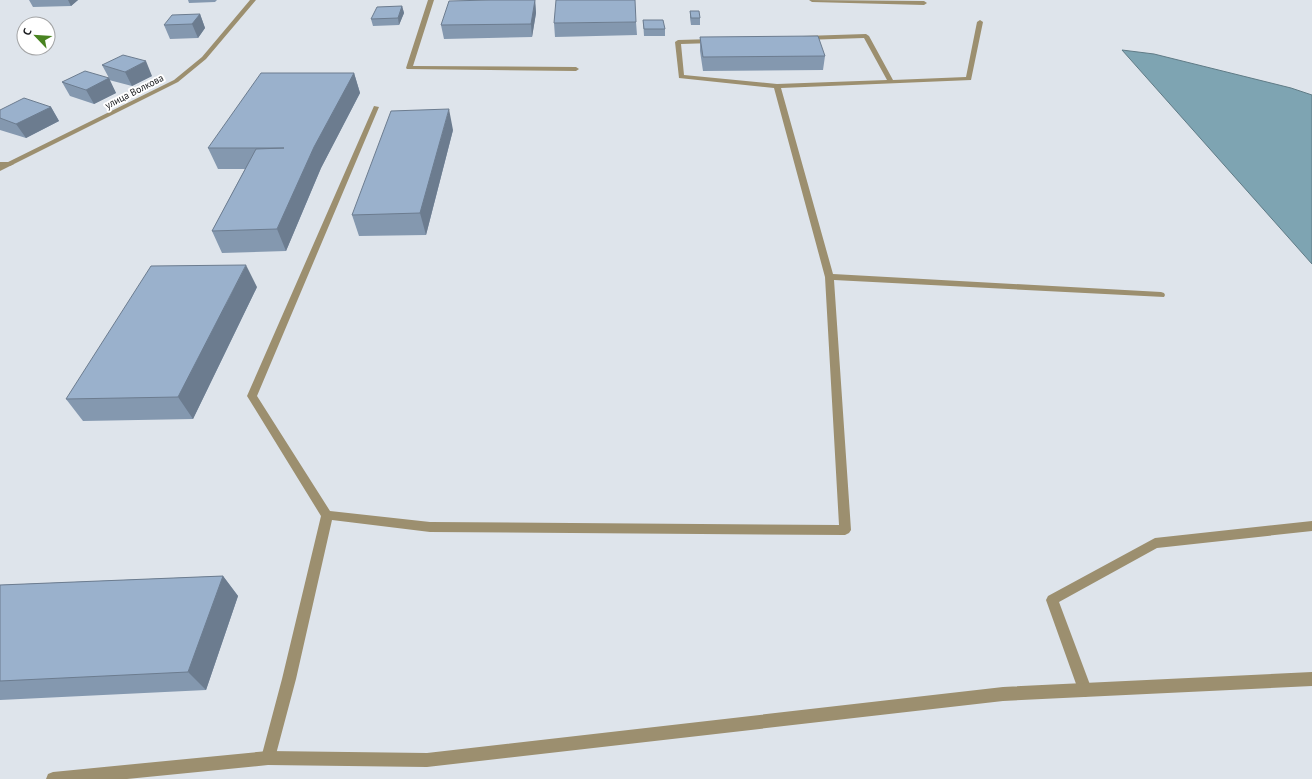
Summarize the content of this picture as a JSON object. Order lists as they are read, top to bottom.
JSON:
{
  "streets": {
    "street": ["улица Волкова"]
  },
  "north": "top left"
}
